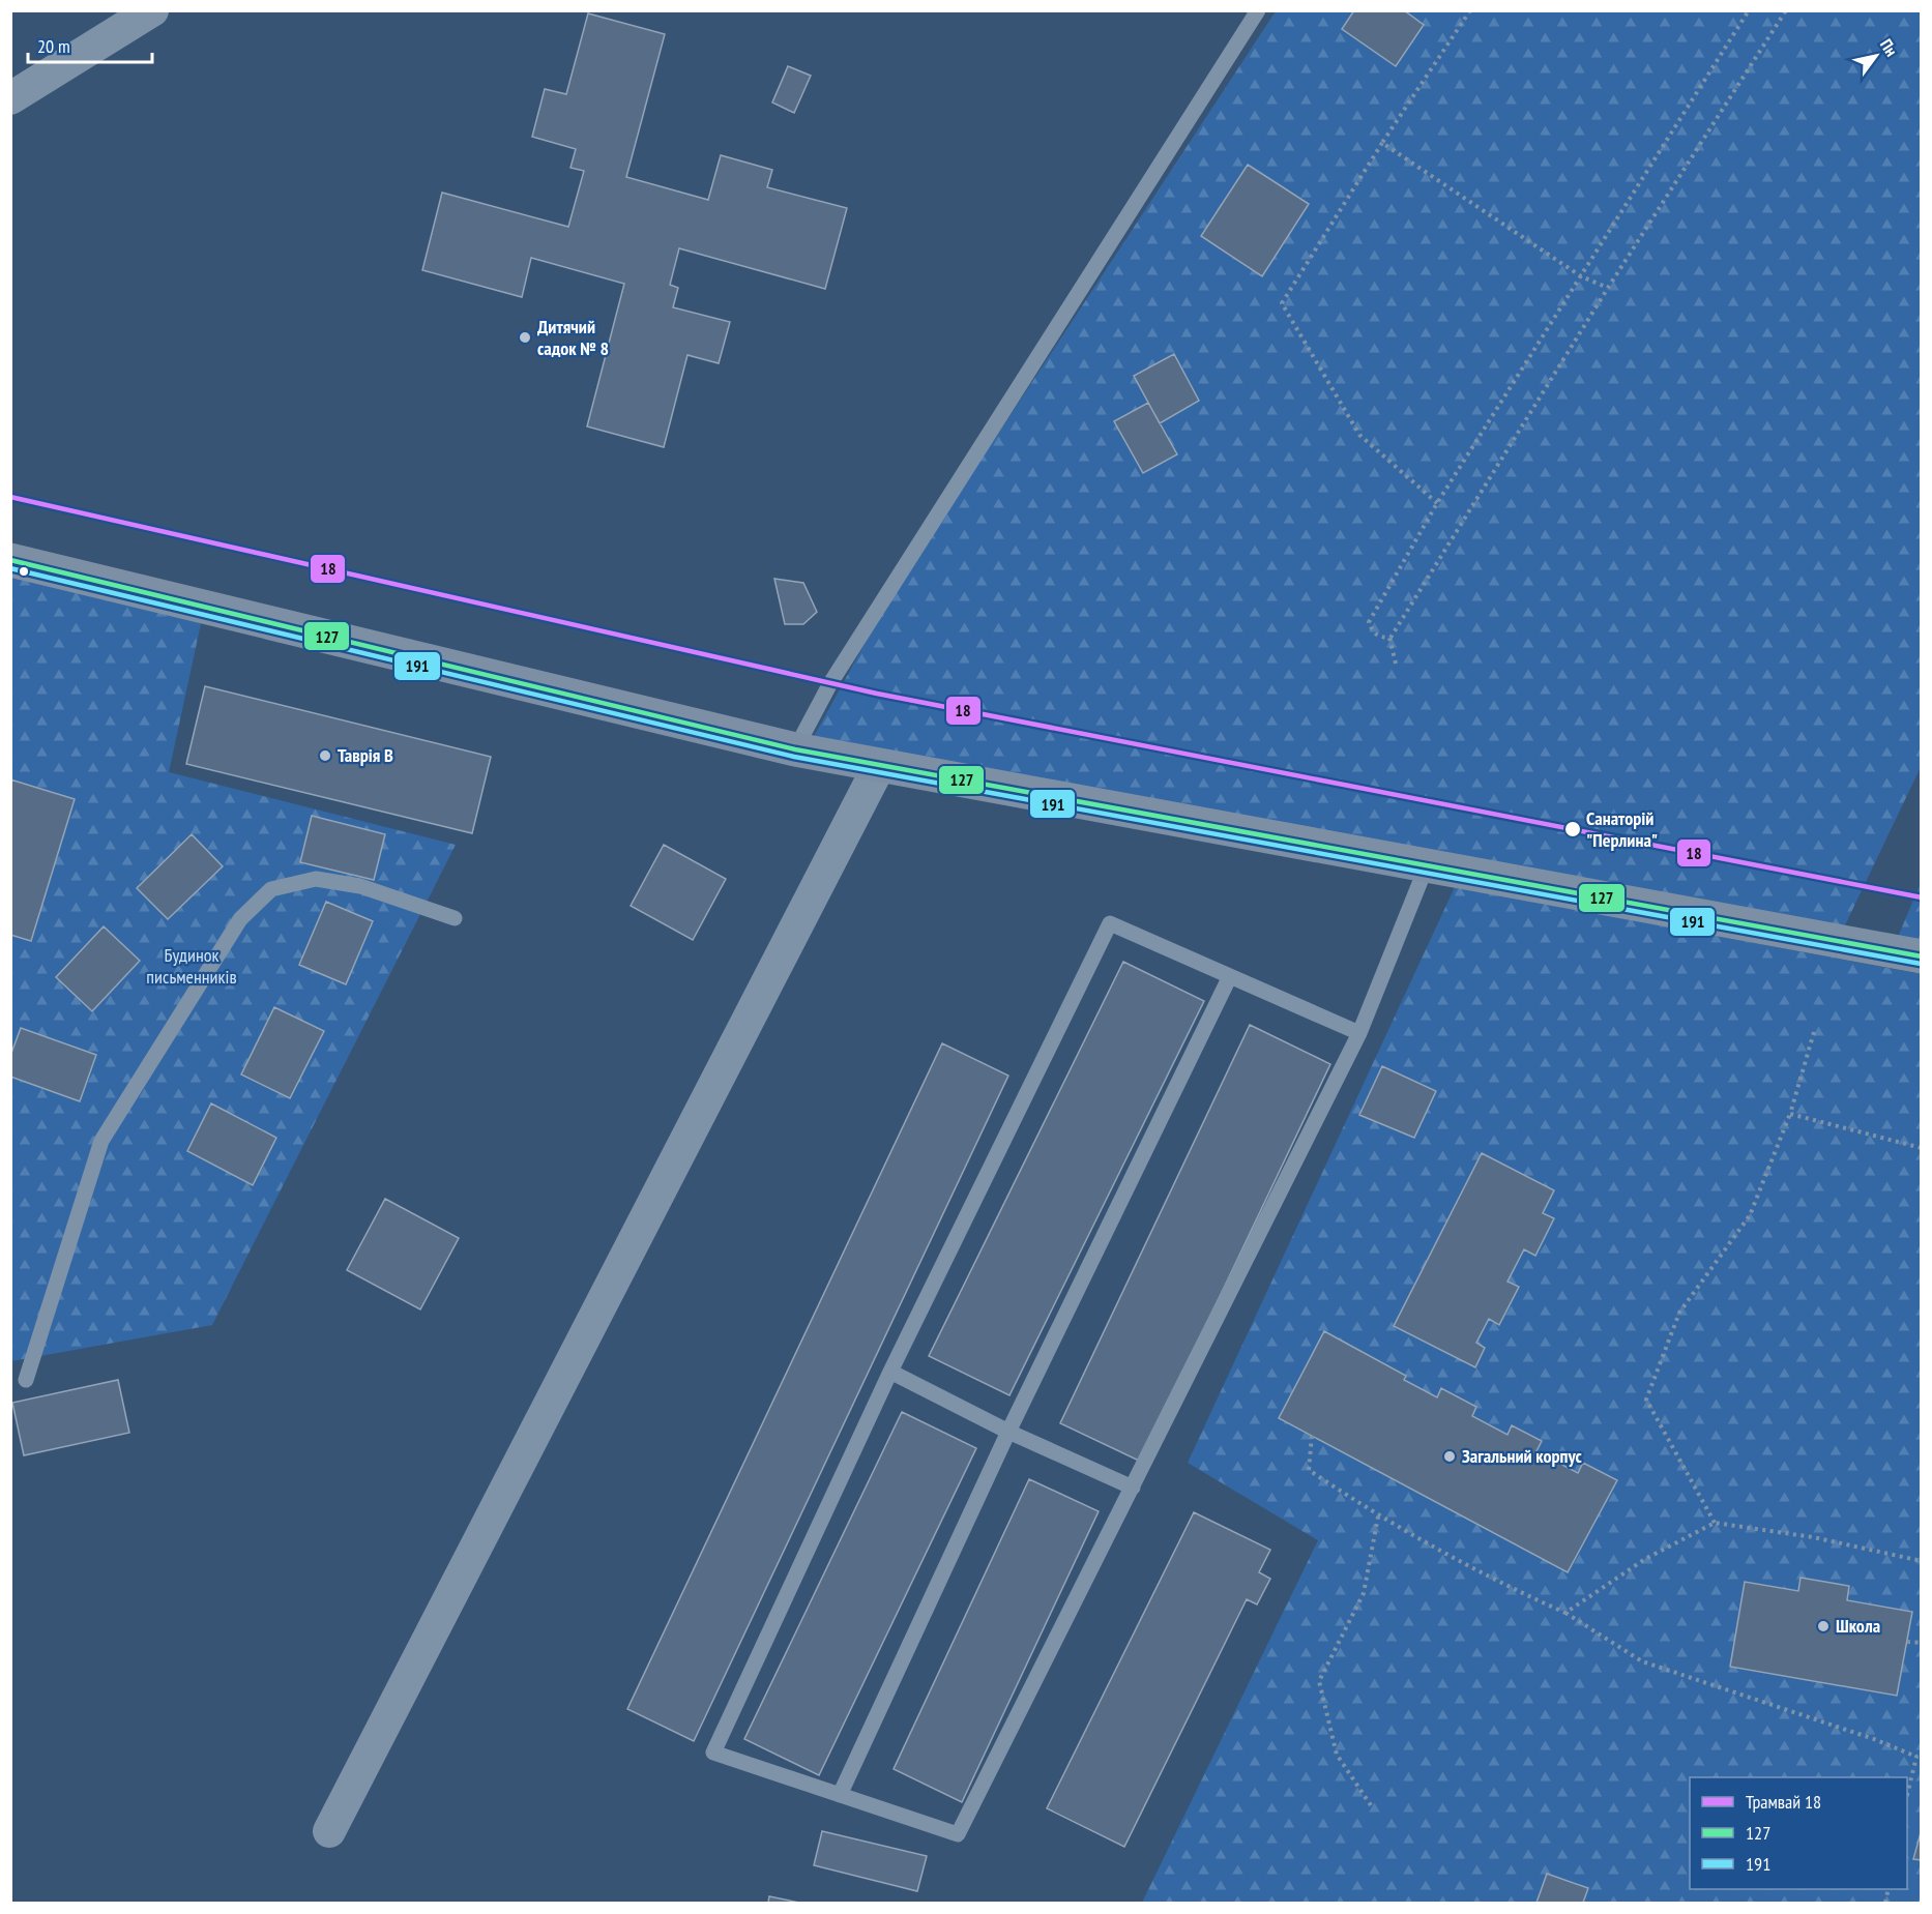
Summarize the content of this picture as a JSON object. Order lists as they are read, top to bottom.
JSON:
{
  "parks": ["Будинок письменників"],
  "places": [
    "Дитячий садок № 8",
    "Таврія В",
    "Санаторій \"Перлина\"",
    "Загальний корпус",
    "Школа"
  ],
  "lines": ["tram line 18", "transit line 127", "transit line 191"],
  "legend": ["Трамвай 18", "127", "191"],
  "scale_bar": "20 m",
  "north": "top right"
}
